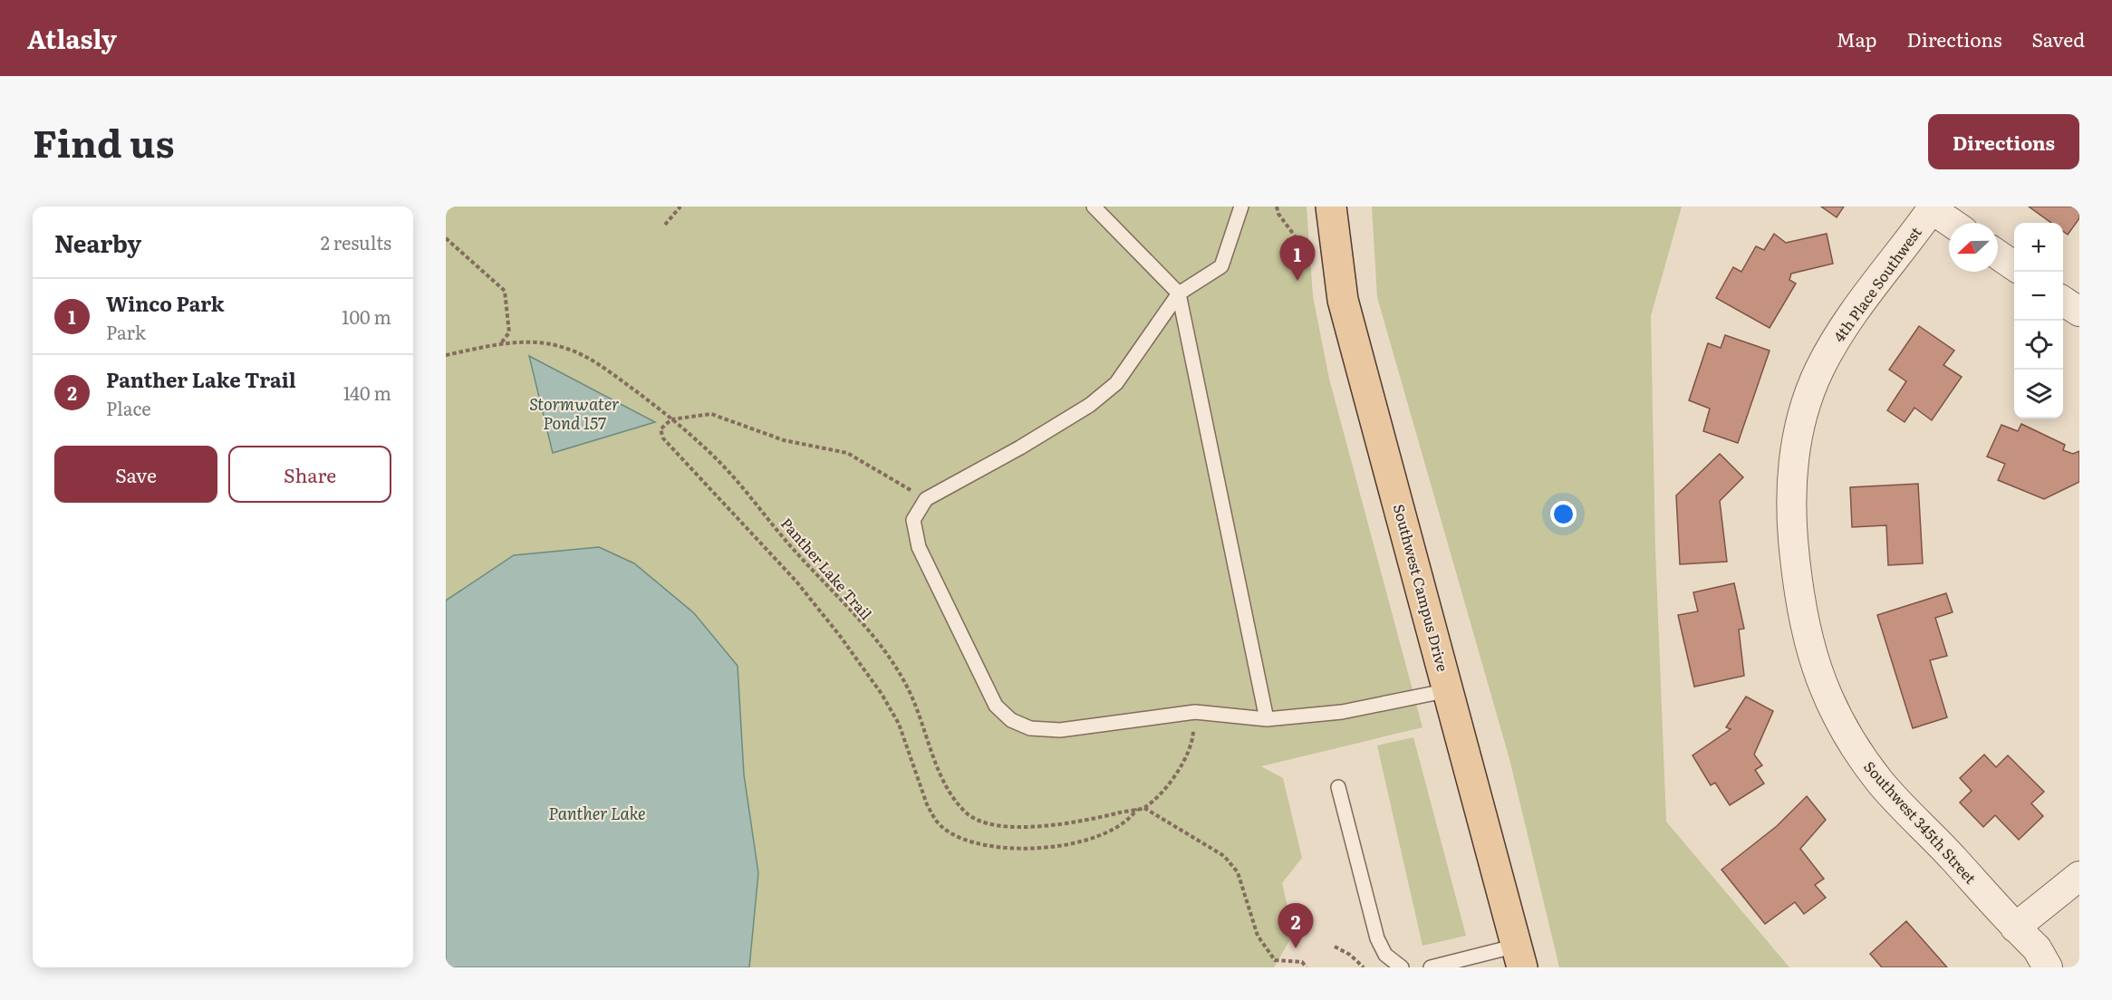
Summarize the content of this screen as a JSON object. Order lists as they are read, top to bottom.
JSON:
{
  "streets": {
    "main road": ["Southwest Campus Drive"],
    "street": ["4th Place Southwest", "Southwest 345th Street"],
    "path": ["Panther Lake Trail"]
  },
  "crossings": [
    ["4th Place Southwest", "Southwest 345th Street"]
  ],
  "water": ["Stormwater Pond 157", "Panther Lake"],
  "north": "left",
  "page": {
    "header": "Atlasly",
    "nav": ["Map", "Directions", "Saved"],
    "title": "Find us",
    "buttons": [
      "Directions",
      ["Save", "Share"]
    ],
    "heading": ["Nearby", "2 results"],
    "map_buttons": ["+", "−"],
    "pins": ["1", "2"],
    "list": [
      {
        "mark": "1",
        "name": "Winco Park",
        "note": "Park",
        "value": "100 m"
      },
      {
        "mark": "2",
        "name": "Panther Lake Trail",
        "note": "Place",
        "value": "140 m"
      }
    ]
  }
}
